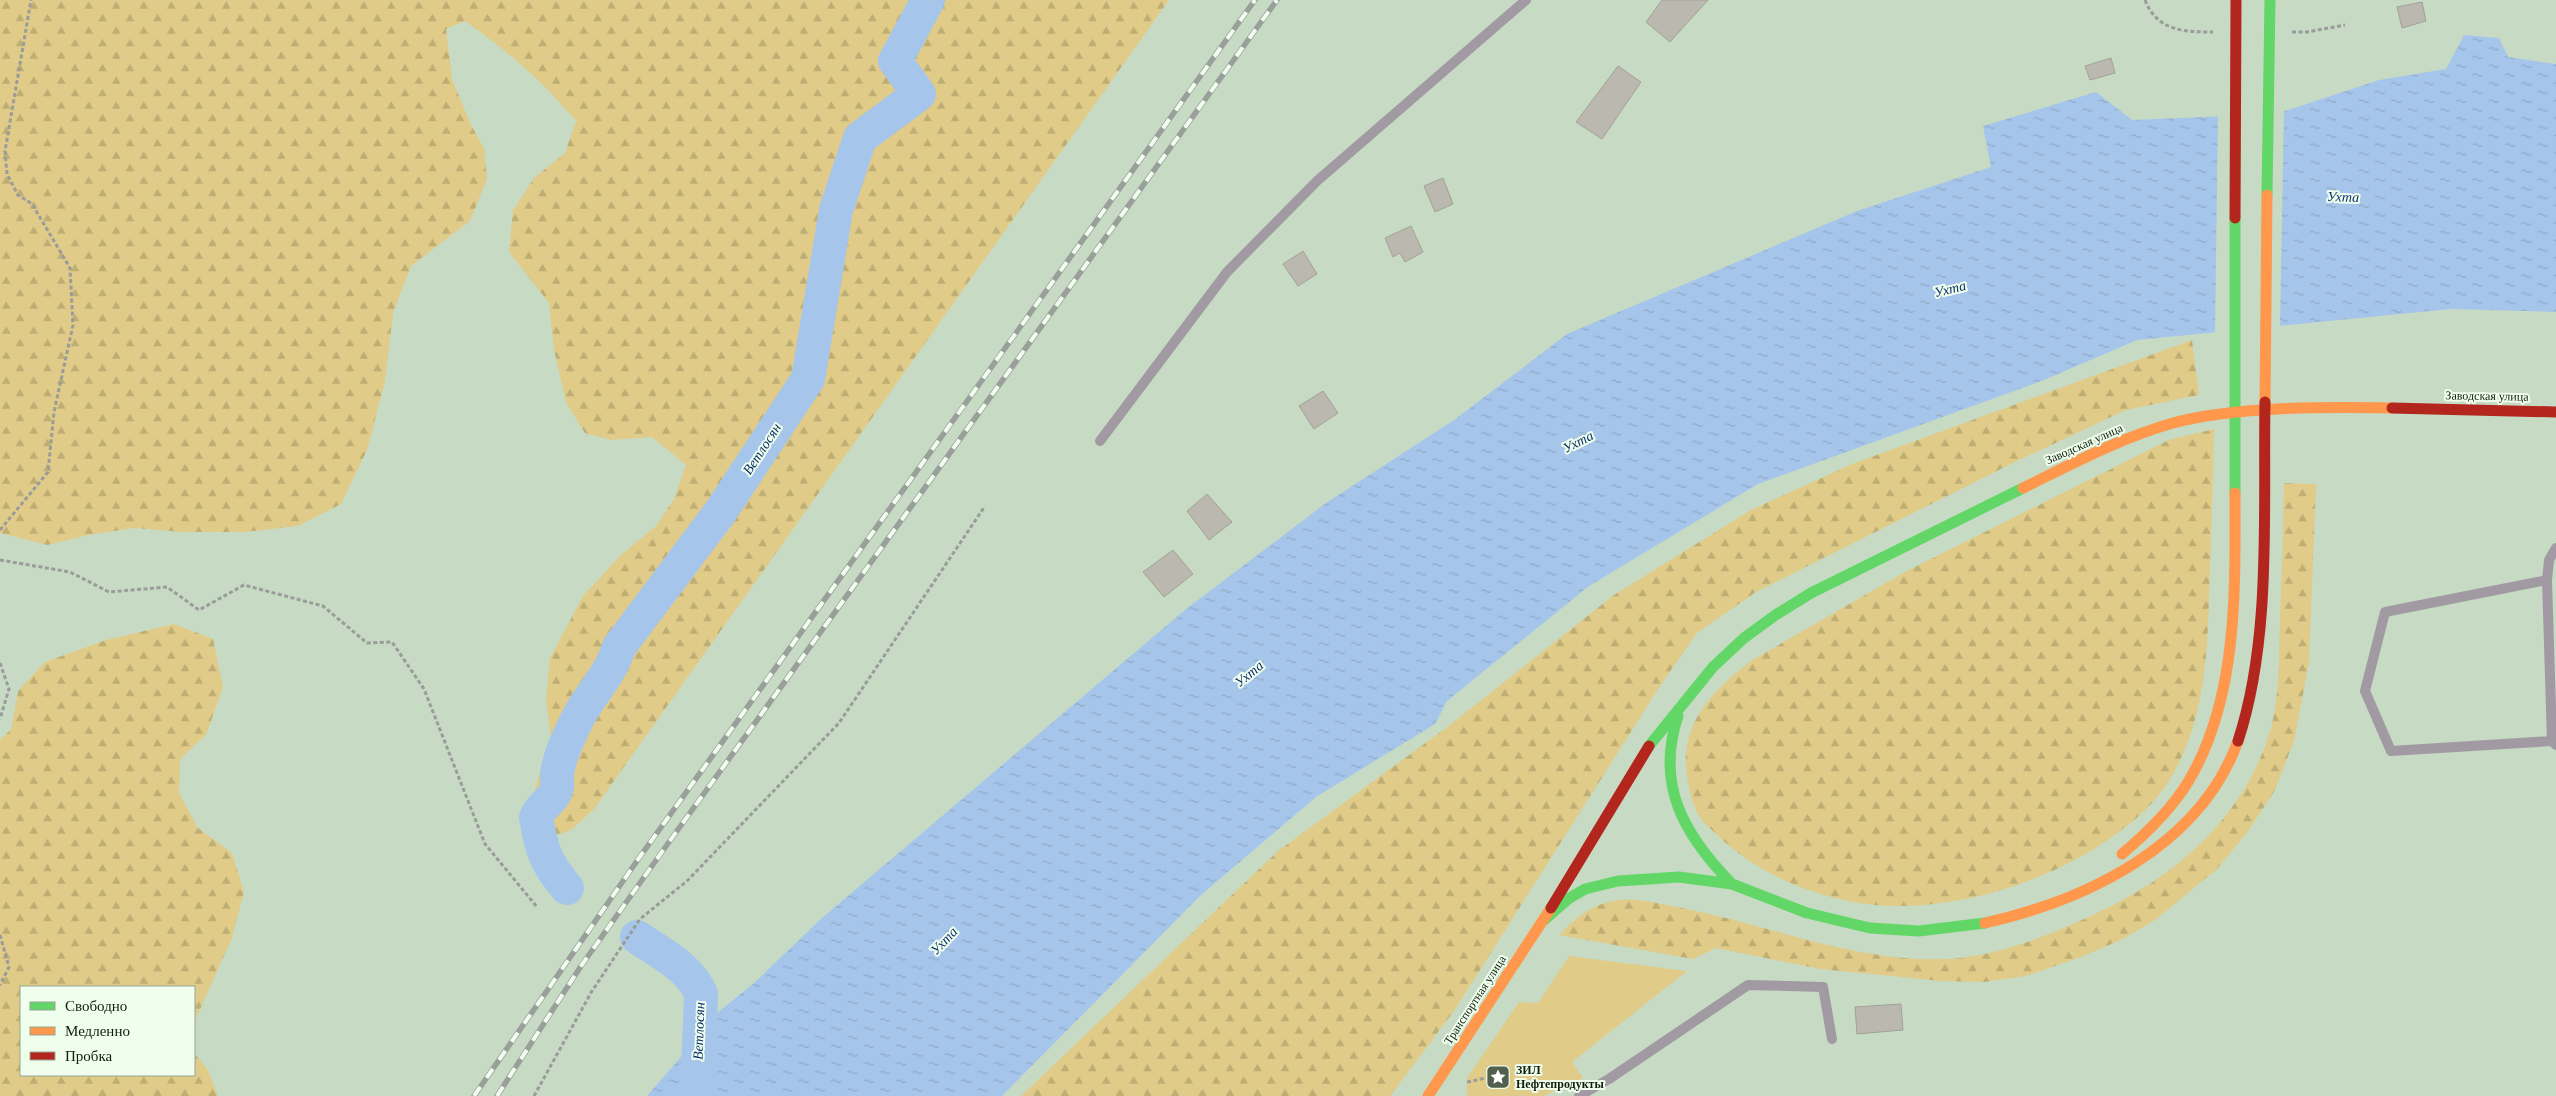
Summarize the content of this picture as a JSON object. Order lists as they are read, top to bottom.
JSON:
{
  "streets": {
    "street": ["Заводская улица", "Транспортная улица"]
  },
  "water": ["Ухта", "Ветлосян"],
  "places": {
    "place": ["ЗИЛ Нефтепродукты"]
  },
  "legend": ["Свободно", "Медленно", "Пробка"]
}
